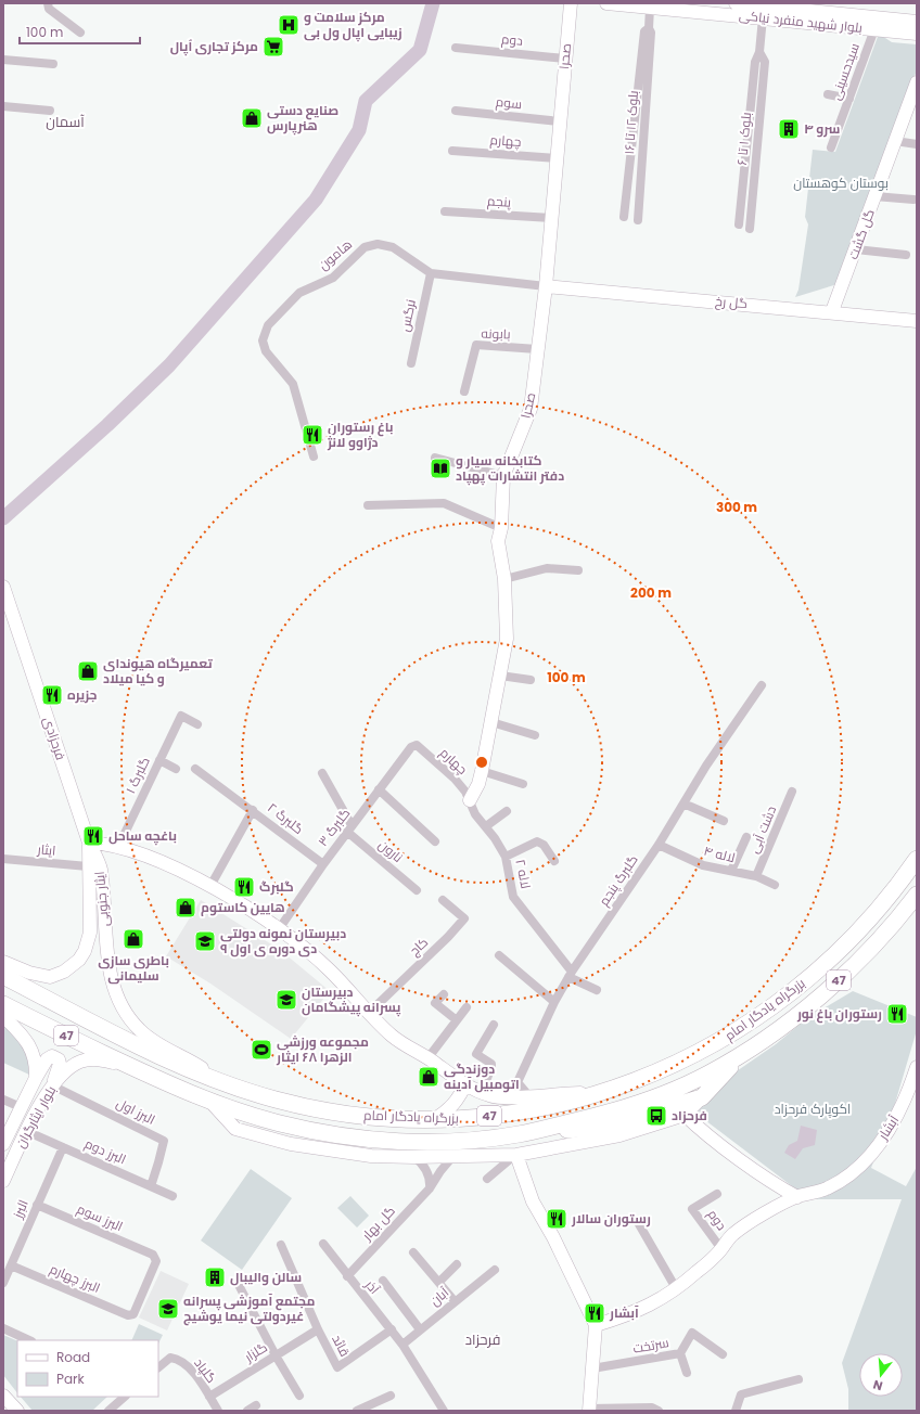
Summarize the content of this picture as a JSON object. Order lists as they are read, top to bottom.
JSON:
{
  "streets": {
    "highway": ["47", "بزرگراه یادگار امام"],
    "street": [
      "بلوار شهید منفرد نیاکی",
      "دوم",
      "صحرا",
      "سیدحسینی",
      "سوم",
      "بلوک ۱۲ تا ۱۶",
      "بلوک ۱ تا ۶",
      "چهارم",
      "پنجم",
      "گل گشت",
      "هامون",
      "گل رخ",
      "نرگس",
      "بابونه",
      "فرحزادی",
      "گلبرگ ۱",
      "گلبرگ ۲",
      "گلبرگ ۳",
      "دشت آبی",
      "ایثار",
      "نارون",
      "لاله ۴",
      "لاله ۲",
      "گلبرگ پنجم",
      "ایثار جنوبی",
      "کاج",
      "البرز اول",
      "بلوار ایثارگران",
      "آبشار",
      "البرز دوم",
      "البرز",
      "البرز سوم",
      "گل بهار",
      "البرز چهارم",
      "آذر",
      "آبان",
      "قائد",
      "سرتخت",
      "گلزار",
      "گلپاد"
    ]
  },
  "crossings": [
    ["بلوار شهید منفرد نیاکی", "سیدحسینی"],
    ["دوم", "صحرا"],
    ["دوم", "آبشار"],
    ["صحرا", "سوم"],
    ["صحرا", "چهارم"],
    ["صحرا", "پنجم"],
    ["صحرا", "هامون"],
    ["صحرا", "گل رخ"],
    ["صحرا", "بابونه"],
    ["صحرا", "لاله ۲"],
    ["چهارم", "گلبرگ ۳"],
    ["چهارم", "لاله ۲"],
    ["گل گشت", "گل رخ"],
    ["هامون", "گل رخ"],
    ["هامون", "نرگس"],
    ["فرحزادی", "ایثار جنوبی"],
    ["گلبرگ ۲", "گلبرگ ۳"],
    ["گلبرگ ۳", "نارون"],
    ["دشت آبی", "لاله ۴"],
    ["ایثار", "ایثار جنوبی"],
    ["لاله ۴", "گلبرگ پنجم"],
    ["لاله ۲", "گلبرگ پنجم"],
    ["ایثار جنوبی", "بزرگراه یادگار امام"],
    ["بزرگراه یادگار امام", "بلوار ایثارگران"],
    ["البرز اول", "بلوار ایثارگران"],
    ["البرز اول", "البرز دوم"],
    ["بلوار ایثارگران", "البرز دوم"],
    ["البرز دوم", "البرز"],
    ["البرز", "البرز سوم"],
    ["البرز", "البرز چهارم"],
    ["البرز سوم", "البرز چهارم"],
    ["گل بهار", "آذر"],
    ["آذر", "آبان"],
    ["آذر", "قائد"],
    ["قائد", "گلزار"],
    ["گلزار", "گلپاد"]
  ],
  "districts": ["آسمان", "فرحزاد"],
  "parks": ["بوستان کوهستان", "اکوپارک فرحزاد"],
  "places": {
    "hospital": ["مرکز سلامت و زیبایی اپال ول بی"],
    "supermarket": ["مرکز تجاری اُپال"],
    "shop": [
      "صنایع دستی هنرپارس",
      "تعمیرگاه هیوندای و کیا میلاد",
      "هایین کاستوم",
      "باطری سازی سلیمانی",
      "دوزندگی اتومبیل آدینه"
    ],
    "building": ["سرو ۴", "سالن والیبال"],
    "restaurant": [
      "باغ رستوران دژاوو لانژ",
      "جزیره",
      "باغچه ساحل",
      "گلبرگ",
      "رستوران باغ نور",
      "رستوران سالار",
      "آبشار"
    ],
    "library": ["کتابخانه سیار و دفتر انتشارات پهپاد"],
    "school or university": ["دبیرستان نمونه دولتی ۹ دی دوره ی اول", "دبیرستان پسرانه پیشگامان", "مجتمع آموزشی پسرانه غیردولتی نیما یوشیج"],
    "sports": ["مجموعه ورزشی الزهرا ۶۸ ایثار"],
    "bus stop": ["فرحزاد"]
  },
  "legend": ["Road", "Park"],
  "scale_bar": "100 m",
  "north": "bottom",
  "rings": ["300 m", "200 m", "100 m"]
}
